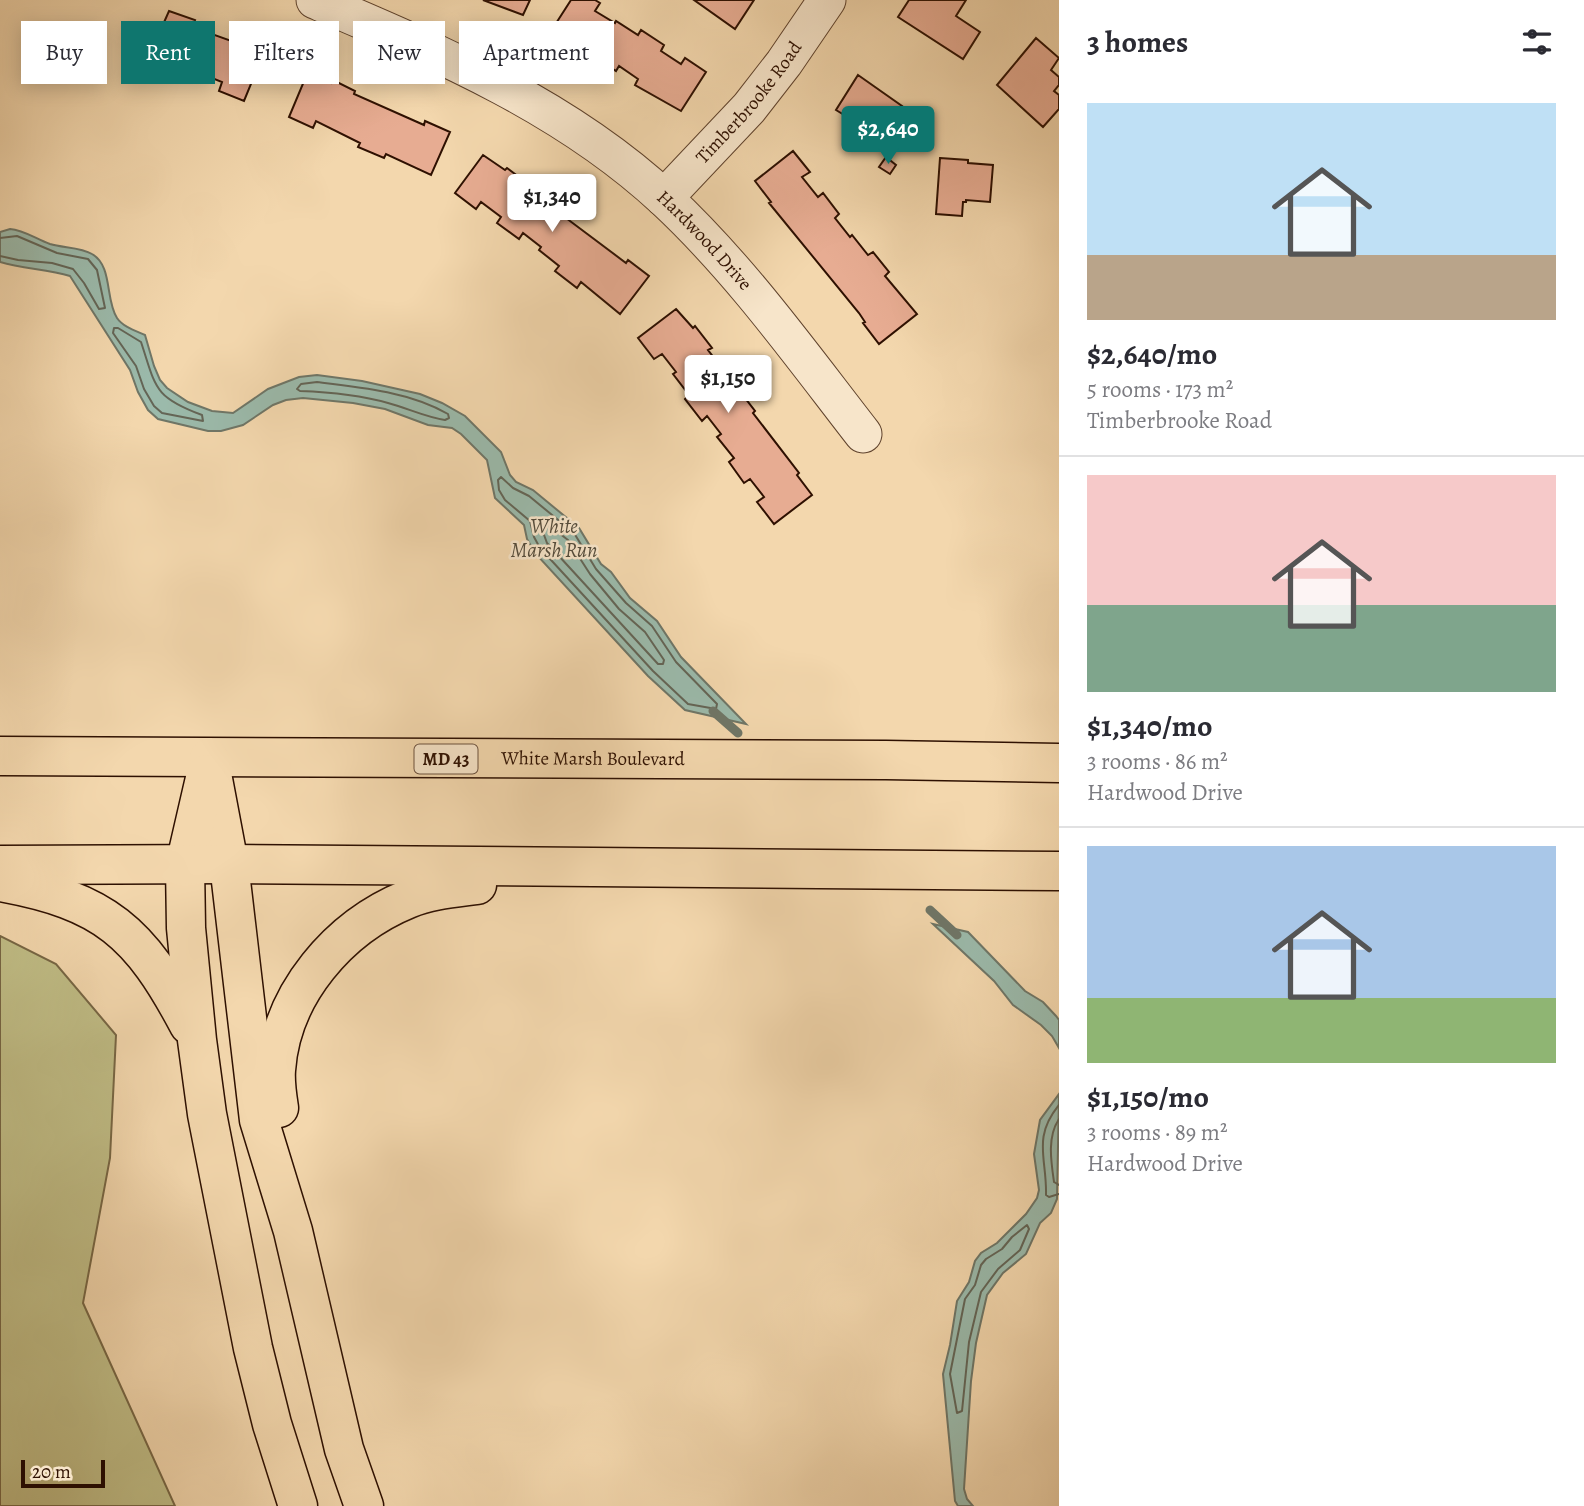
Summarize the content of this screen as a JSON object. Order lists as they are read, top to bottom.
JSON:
{
  "streets": {
    "highway": ["MD 43", "White Marsh Boulevard"],
    "street": ["Timberbrooke Road", "Hardwood Drive"]
  },
  "crossings": [
    ["Timberbrooke Road", "Hardwood Drive"]
  ],
  "water": ["White Marsh Run"],
  "scale_bar": "20 m",
  "page": {
    "heading": "3 homes",
    "chip": [
      "Buy",
      "Rent",
      "Filters",
      "New",
      "Apartment"
    ],
    "list": [
      {
        "name": "$2,640/mo",
        "note": "5 rooms · 173 m² · Timberbrooke Road"
      },
      {
        "name": "$1,340/mo",
        "note": "3 rooms · 86 m² · Hardwood Drive"
      },
      {
        "name": "$1,150/mo",
        "note": "3 rooms · 89 m² · Hardwood Drive"
      }
    ],
    "price": ["$2,640", "$1,340", "$1,150"],
    "scale": "20 m"
  }
}
